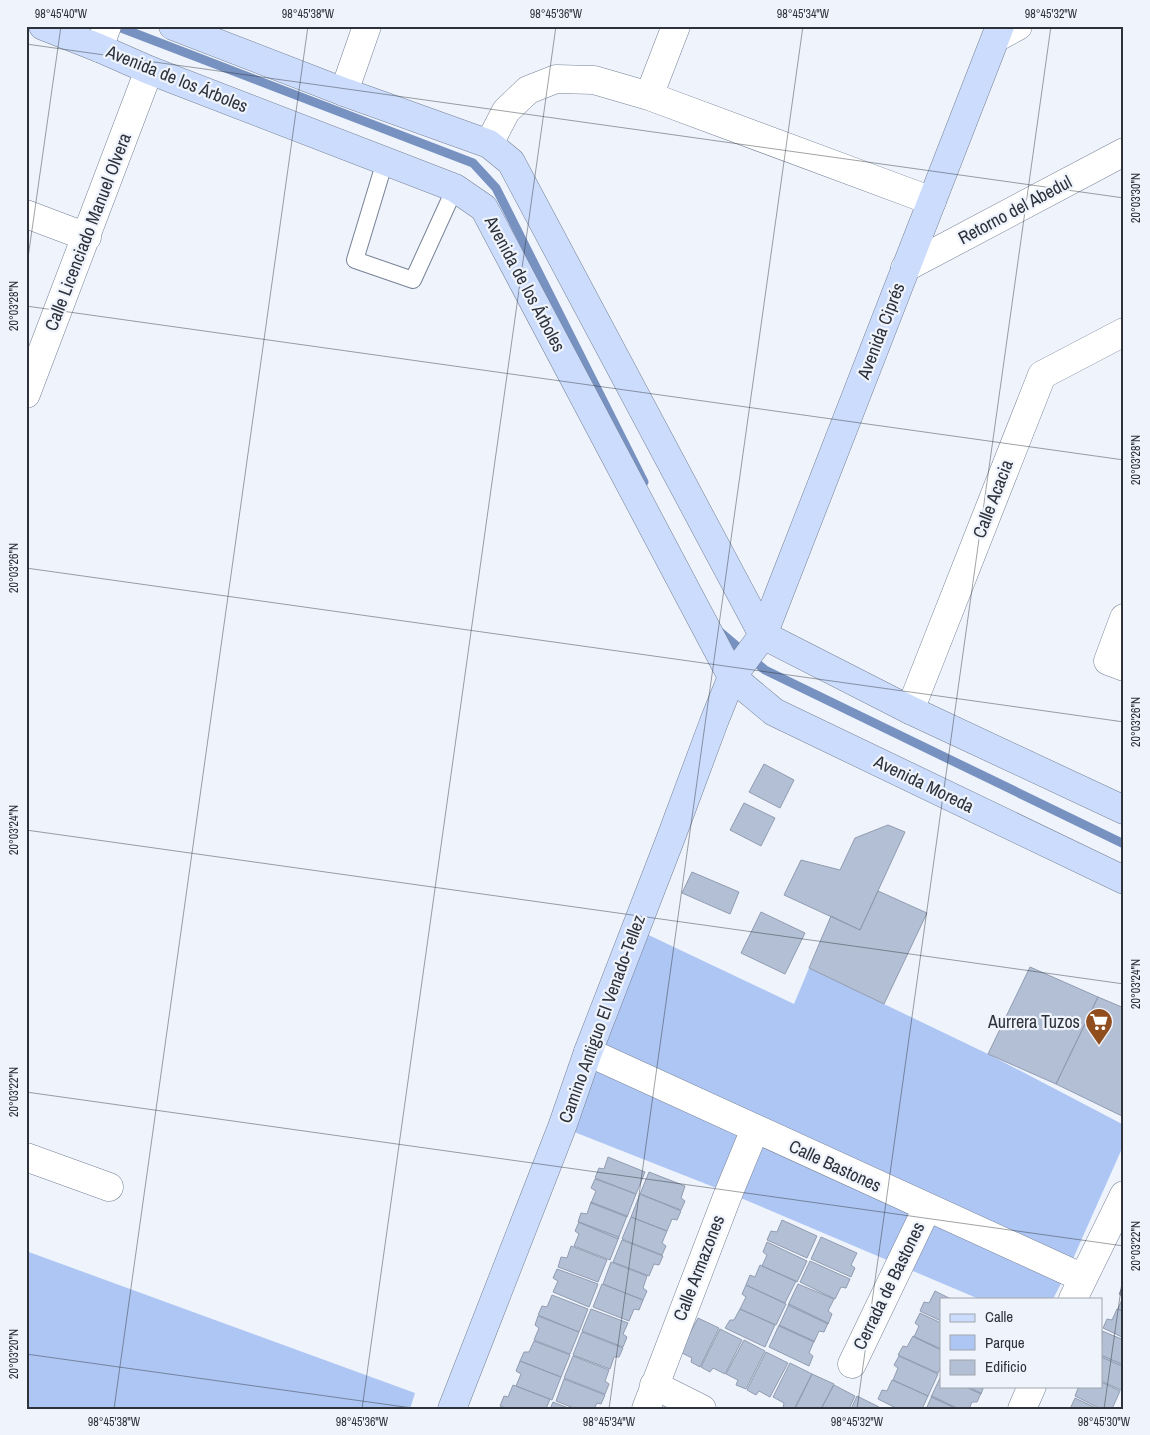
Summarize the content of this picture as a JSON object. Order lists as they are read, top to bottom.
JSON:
{
  "streets": {
    "main road": [
      "Avenida de los Árboles",
      "Avenida Ciprés",
      "Avenida Moreda",
      "Camino Antiguo El Venado-Tellez"
    ],
    "street": [
      "Retorno del Abedul",
      "Calle Licenciado Manuel Olvera",
      "Calle Acacia",
      "Calle Bastones",
      "Calle Armazones",
      "Cerrada de Bastones"
    ]
  },
  "crossings": [
    ["Avenida de los Árboles", "Calle Licenciado Manuel Olvera"],
    ["Avenida de los Árboles", "Avenida Moreda"],
    ["Avenida de los Árboles", "Camino Antiguo El Venado-Tellez"],
    ["Retorno del Abedul", "Avenida Ciprés"],
    ["Avenida Ciprés", "Camino Antiguo El Venado-Tellez"],
    ["Avenida Moreda", "Camino Antiguo El Venado-Tellez"],
    ["Camino Antiguo El Venado-Tellez", "Calle Bastones"],
    ["Calle Bastones", "Calle Armazones"],
    ["Calle Bastones", "Cerrada de Bastones"]
  ],
  "places": {
    "supermarket": ["Aurrera Tuzos"]
  },
  "legend": ["Calle", "Parque", "Edificio"],
  "coordinates": [
    "98°45'40\"W",
    "98°45'38\"W",
    "98°45'36\"W",
    "98°45'34\"W",
    "98°45'32\"W",
    "20°03'30\"N",
    "20°03'28\"N",
    "20°03'26\"N",
    "20°03'24\"N",
    "20°03'22\"N",
    "20°03'20\"N",
    "98°45'30\"W"
  ]
}
